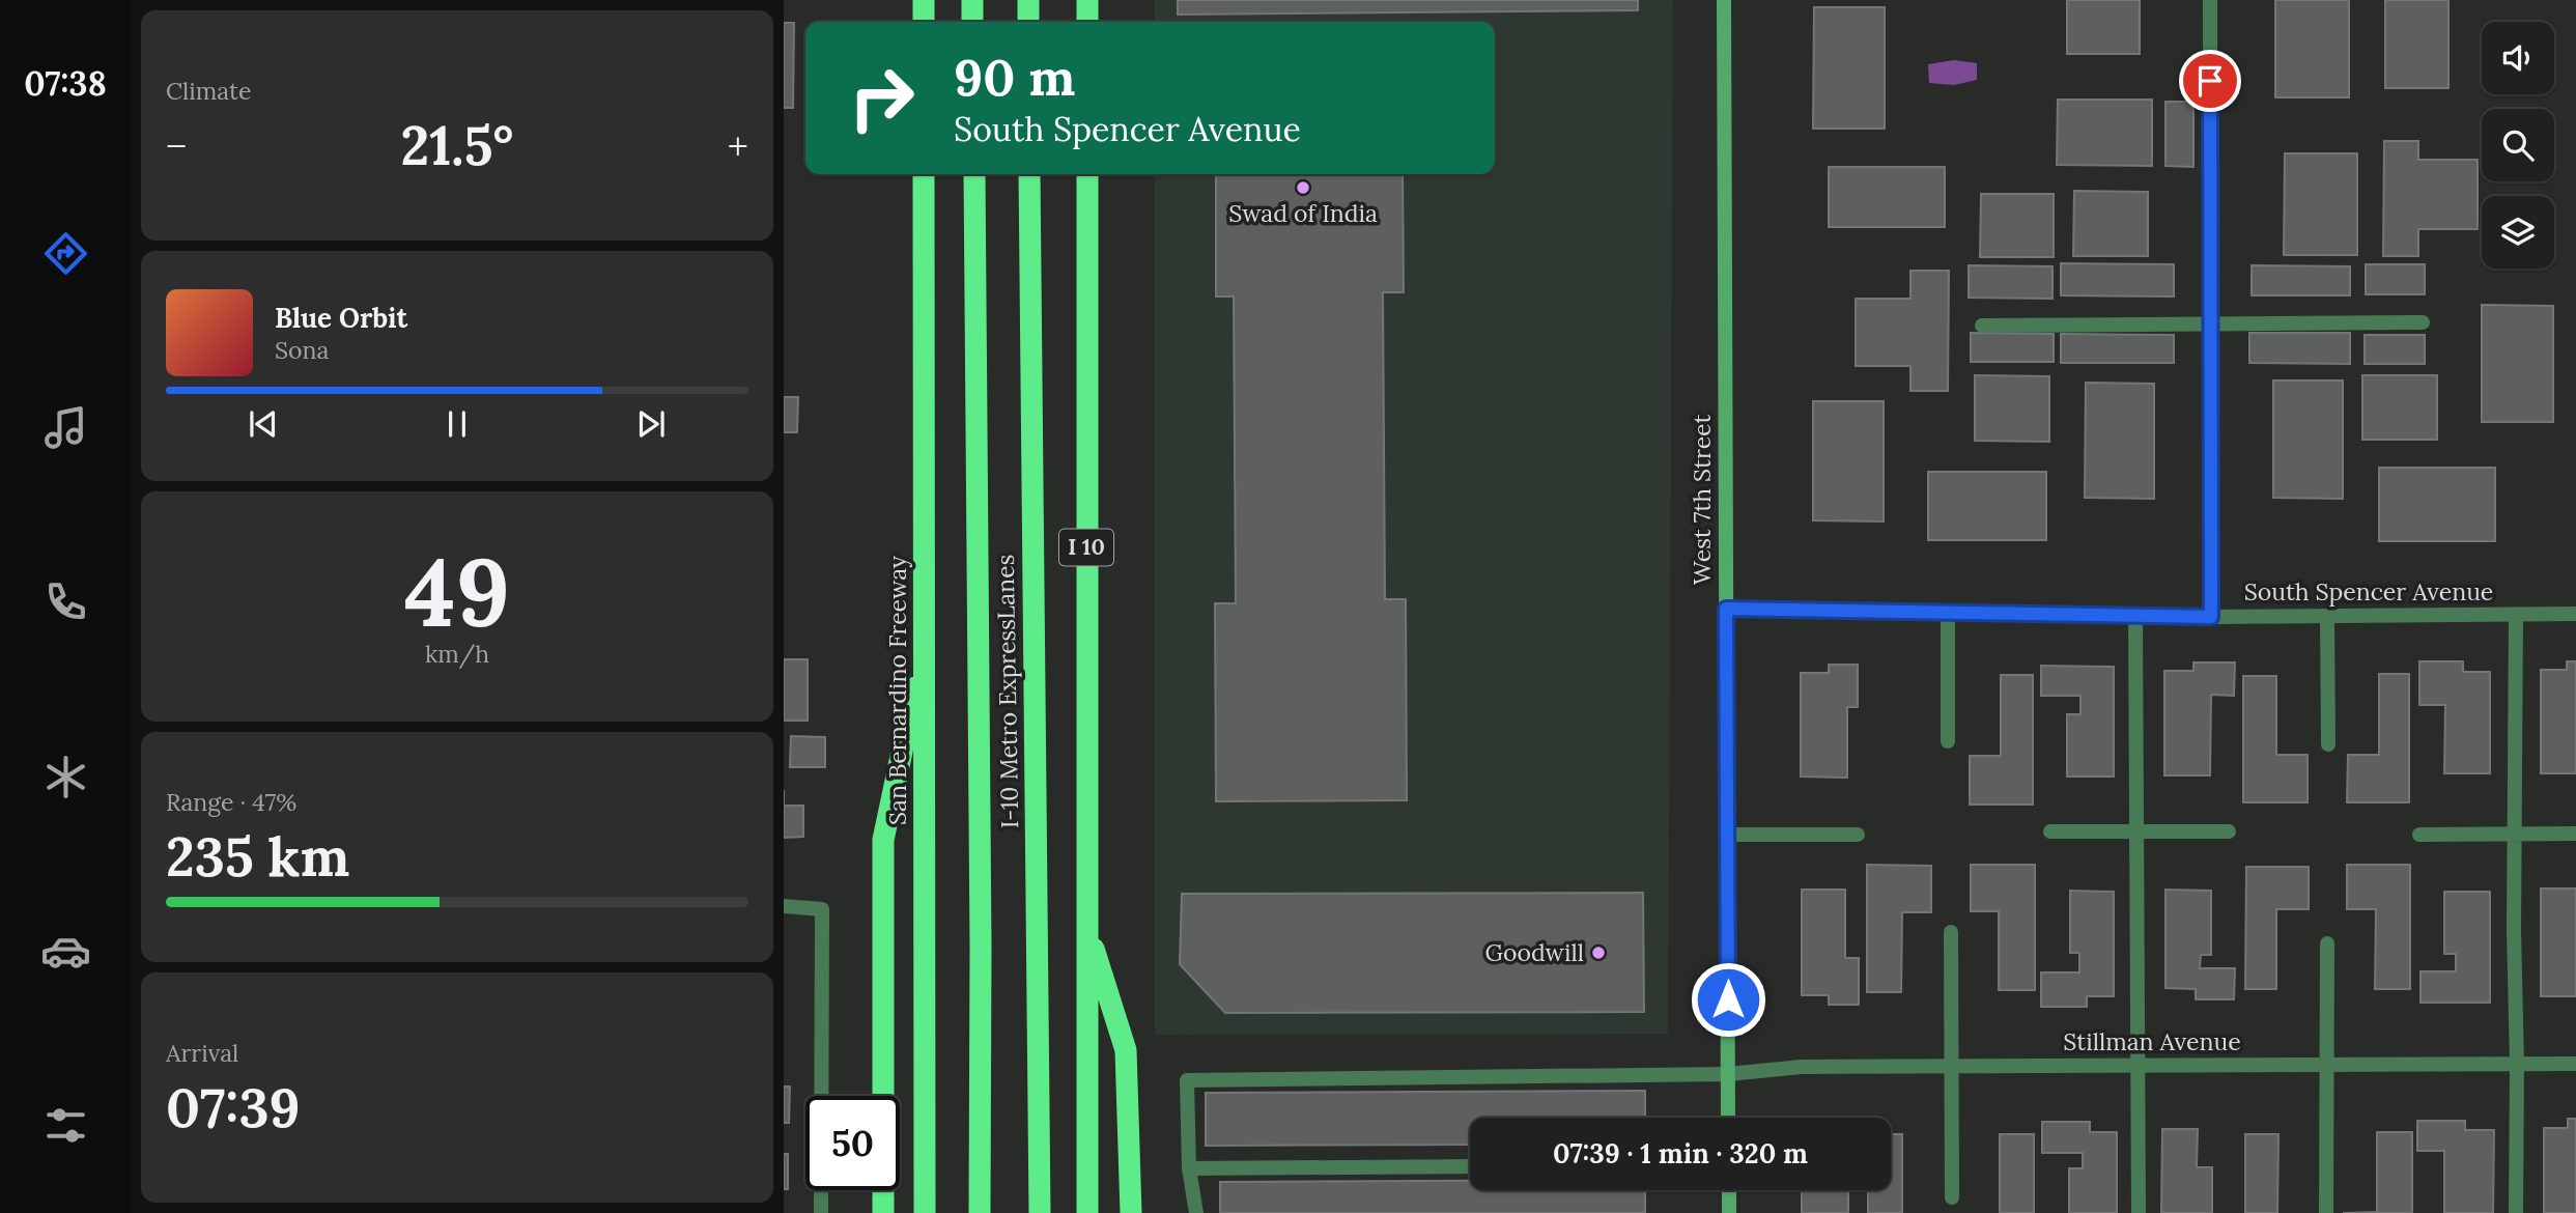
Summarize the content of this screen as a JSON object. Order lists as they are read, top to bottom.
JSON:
{
  "streets": {
    "highway": ["I 10", "San Bernardino Freeway", "I-10 Metro ExpressLanes"],
    "main road": ["West 7th Street"],
    "street": ["South Spencer Avenue", "Stillman Avenue"]
  },
  "crossings": [
    ["West 7th Street", "South Spencer Avenue"],
    ["West 7th Street", "Stillman Avenue"]
  ],
  "places": ["Swad of India", "Goodwill"],
  "page": {
    "tabs": "07:38",
    "tile": [
      "Climate",
      ["49", "km/h"],
      ["Range · 47%", "235 km"],
      ["Arrival", "07:39"]
    ],
    "turn": ["90 m", "South Spencer Avenue"],
    "heat": ["−", "21.5°", "+"],
    "song": ["Blue Orbit", "Sona"],
    "limit": "50",
    "trip": "07:39 · 1 min · 320 m"
  }
}
